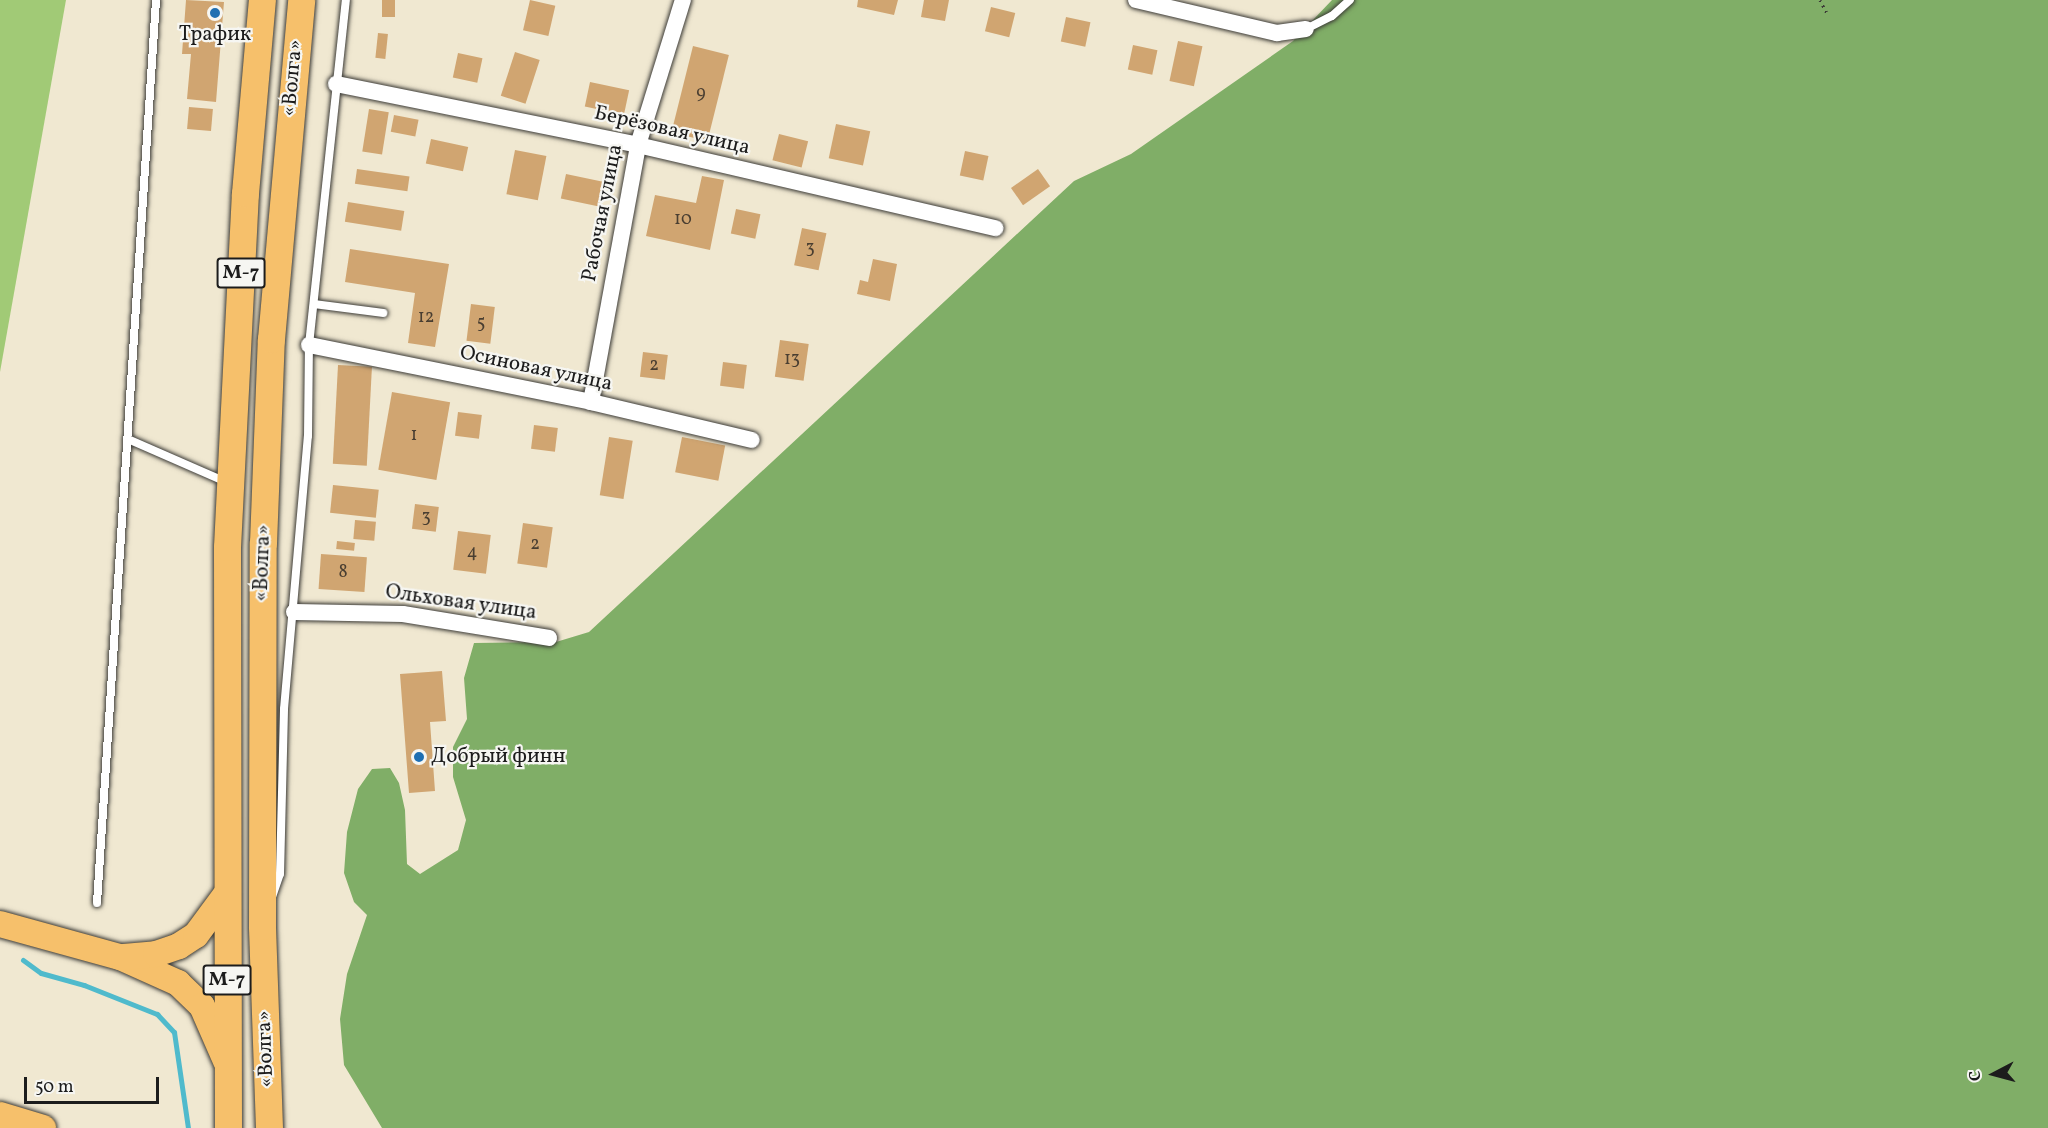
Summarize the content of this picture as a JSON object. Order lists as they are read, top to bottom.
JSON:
{
  "streets": {
    "highway": ["«Волга»", "М-7"],
    "street": [
      "Берёзовая улица",
      "Рабочая улица",
      "Осиновая улица",
      "Ольховая улица"
    ]
  },
  "crossings": [
    ["Берёзовая улица", "Рабочая улица"],
    ["Рабочая улица", "Осиновая улица"]
  ],
  "places": ["Трафик", "Добрый финн"],
  "house_numbers": [
    "9",
    "10",
    "3",
    "12",
    "5",
    "13",
    "2",
    "1",
    "3",
    "2",
    "4",
    "8"
  ],
  "scale_bar": "50 m",
  "north": "left"
}
